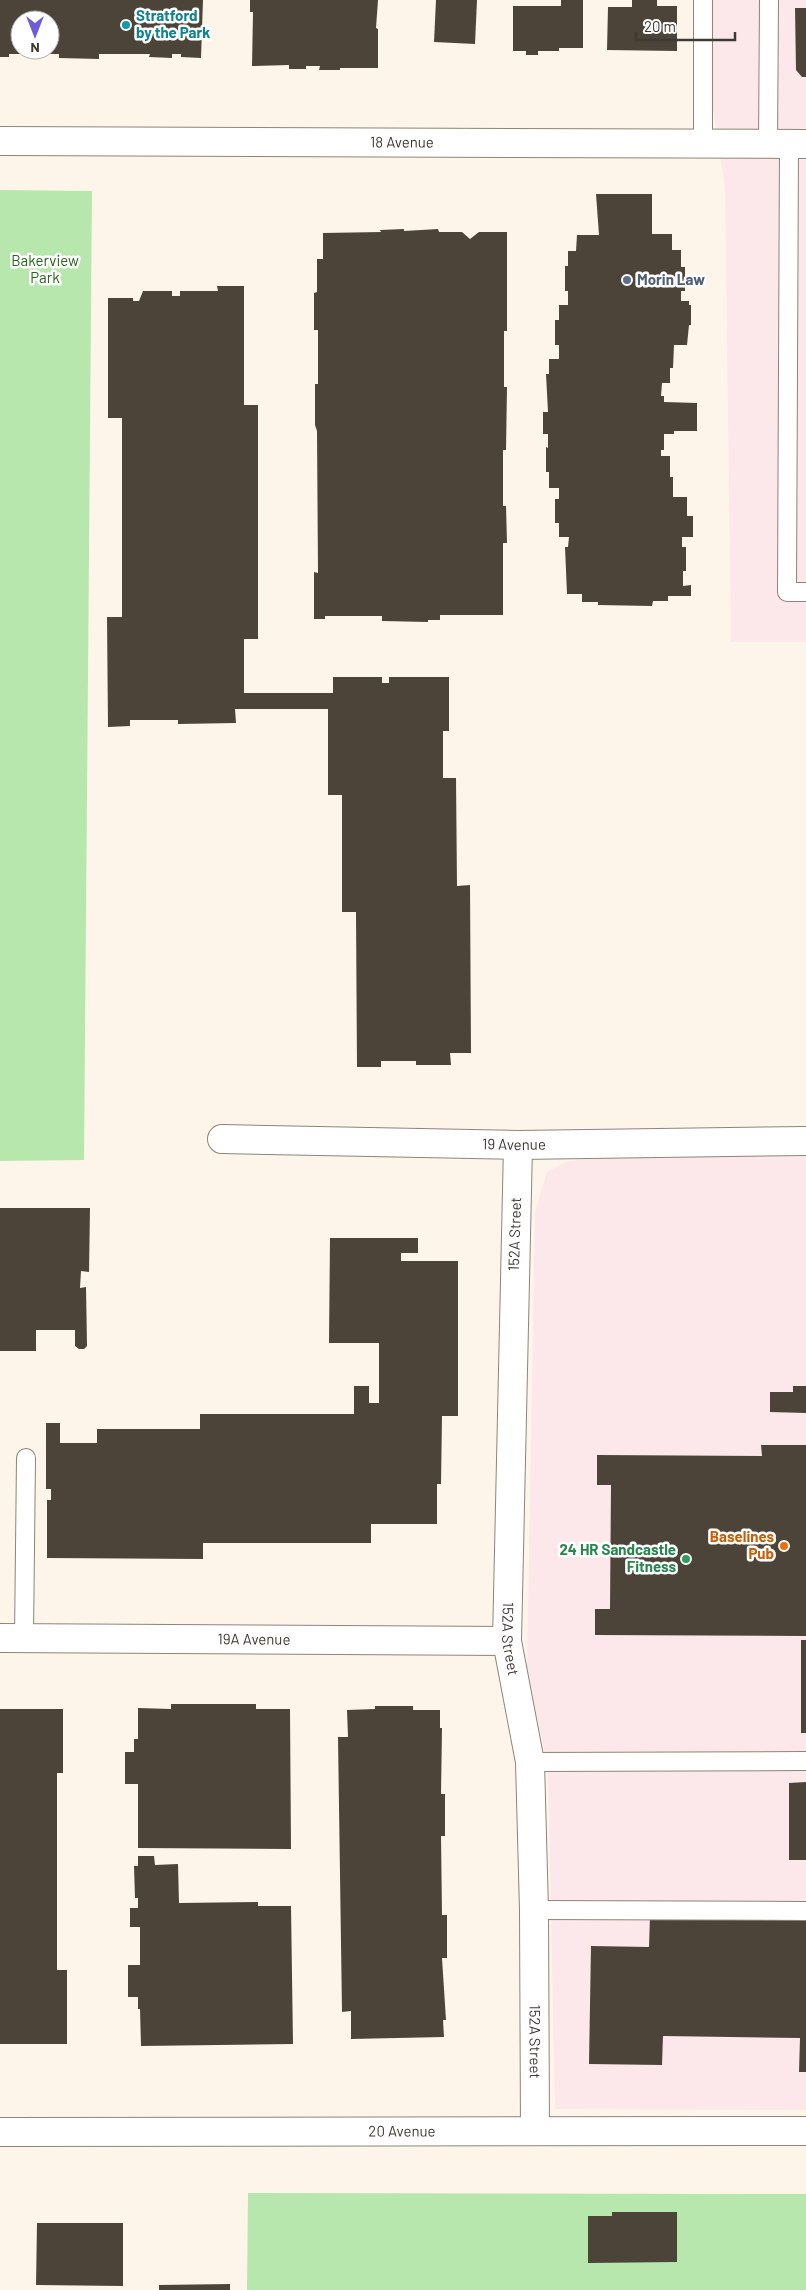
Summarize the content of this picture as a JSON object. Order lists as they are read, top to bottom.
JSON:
{
  "streets": {
    "street": [
      "18 Avenue",
      "19 Avenue",
      "152A Street",
      "19A Avenue",
      "20 Avenue"
    ]
  },
  "crossings": [
    ["19 Avenue", "152A Street"],
    ["152A Street", "19A Avenue"],
    ["152A Street", "20 Avenue"]
  ],
  "parks": ["Bakerview Park"],
  "places": [
    "Stratford by the Park",
    "Morin Law",
    "Baselines Pub",
    "24 HR Sandcastle Fitness"
  ],
  "scale_bar": "20 m",
  "north": "bottom"
}
